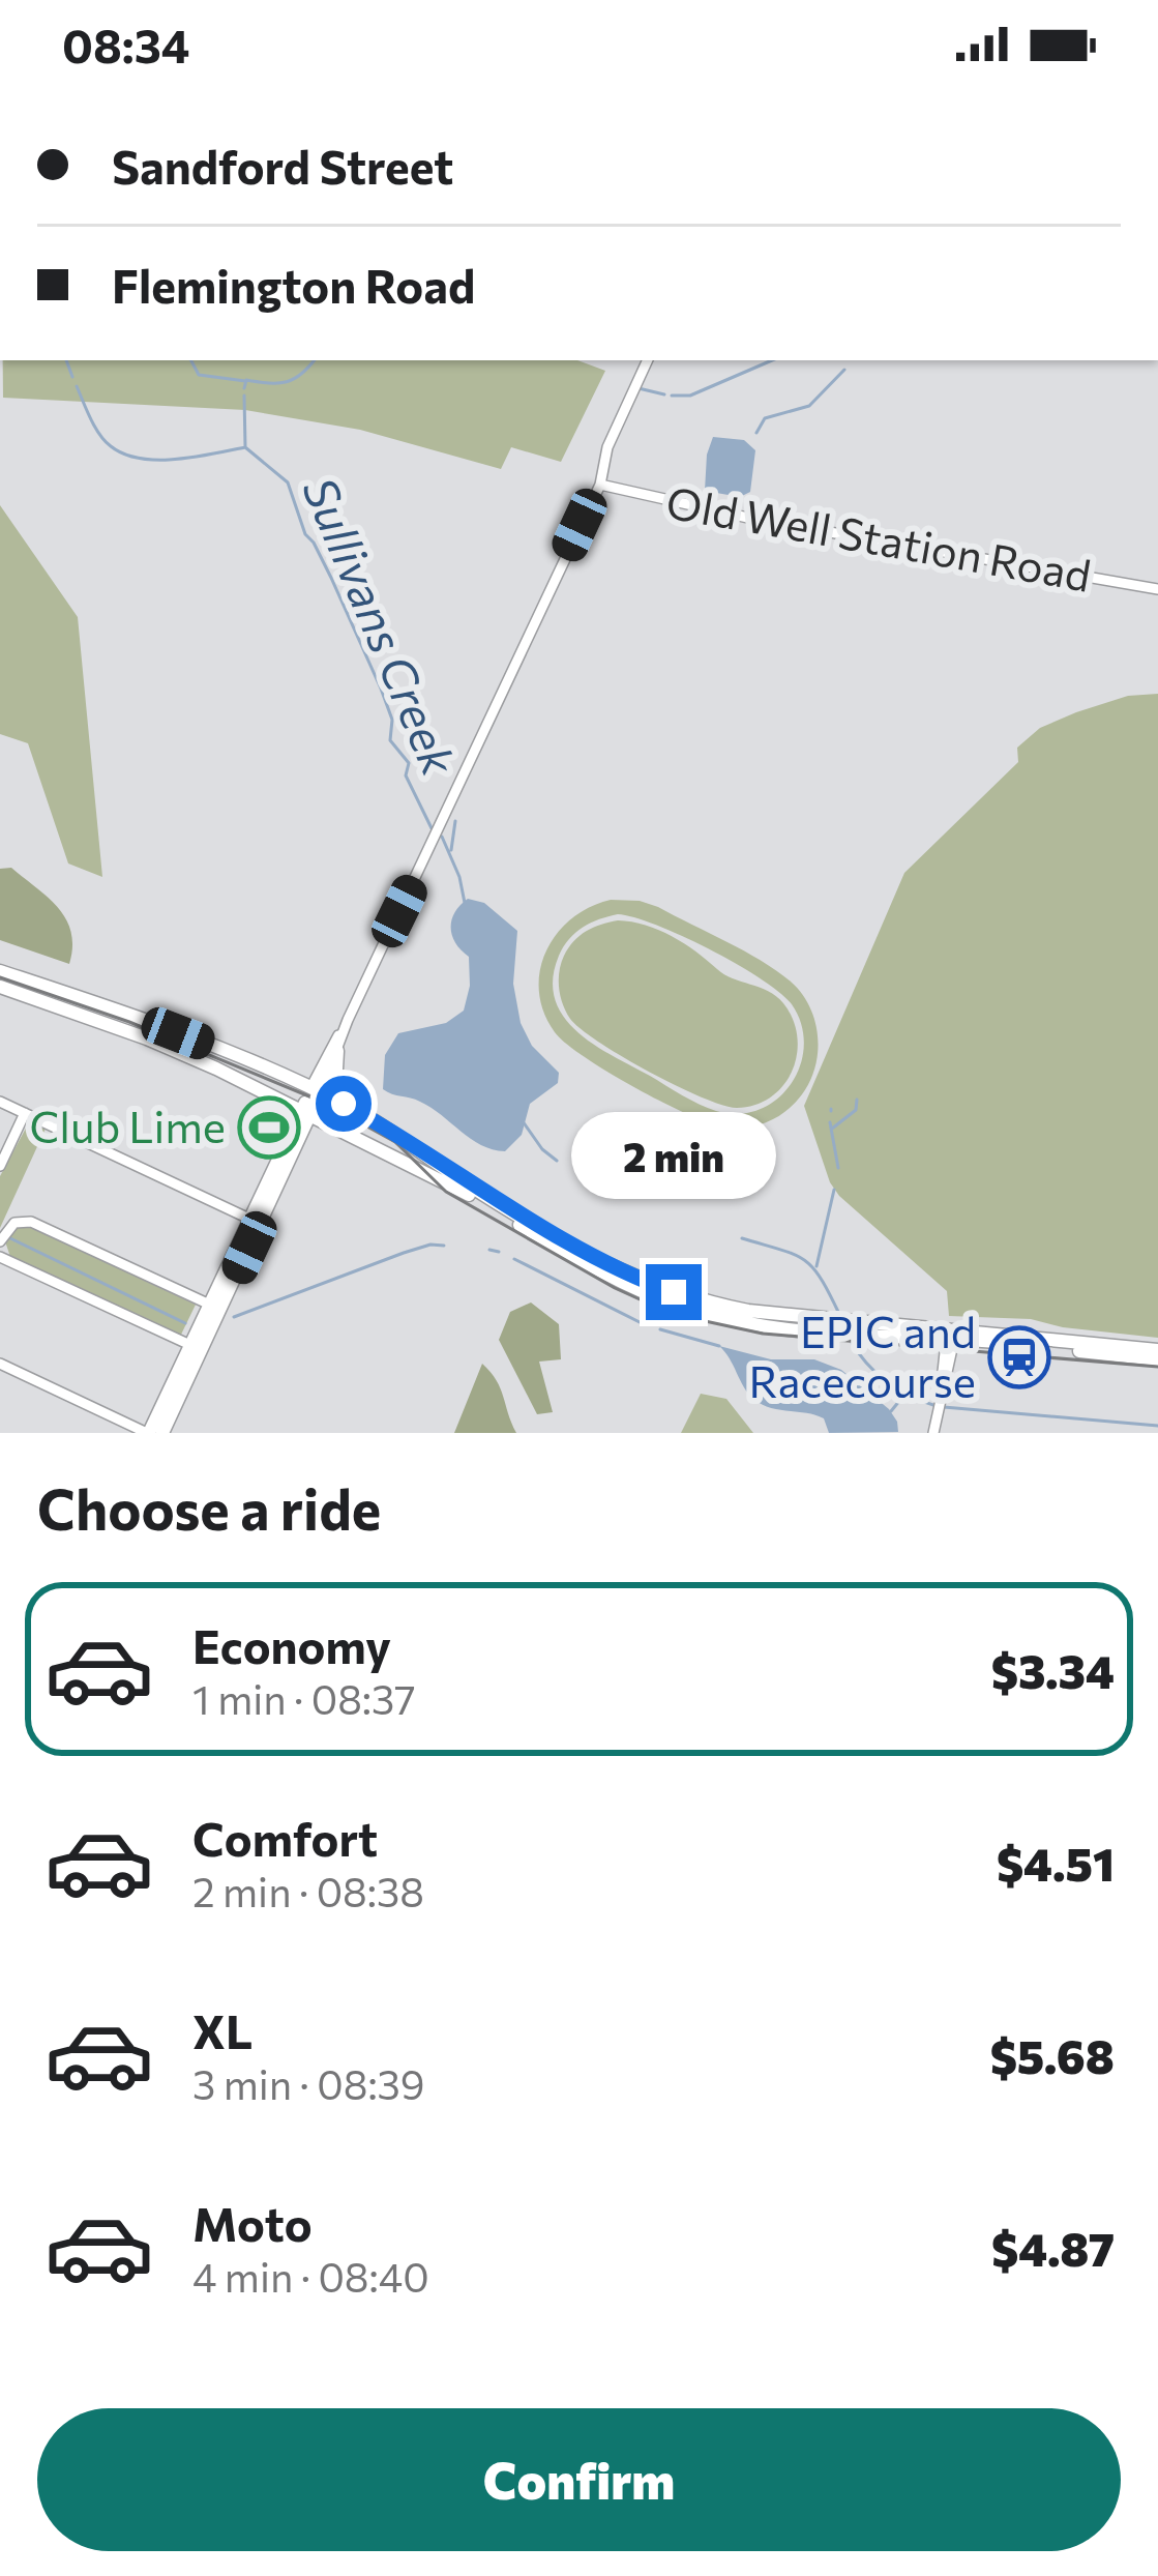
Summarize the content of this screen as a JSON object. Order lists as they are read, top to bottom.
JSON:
{
  "streets": {
    "street": ["Old Well Station Road"]
  },
  "water": ["Sullivans Creek"],
  "places": {
    "sports": ["Club Lime"],
    "station": ["EPIC and Racecourse"]
  },
  "page": {
    "status": "08:34",
    "banner": ["Sandford Street", "Flemington Road"],
    "bubble": "2 min",
    "heading": "Choose a ride",
    "list": [
      {
        "name": "Economy",
        "note": "1 min · 08:37",
        "value": "$3.34"
      },
      {
        "name": "Comfort",
        "note": "2 min · 08:38",
        "value": "$4.51"
      },
      {
        "name": "XL",
        "note": "3 min · 08:39",
        "value": "$5.68"
      },
      {
        "name": "Moto",
        "note": "4 min · 08:40",
        "value": "$4.87"
      }
    ],
    "buttons": "Confirm"
  }
}
